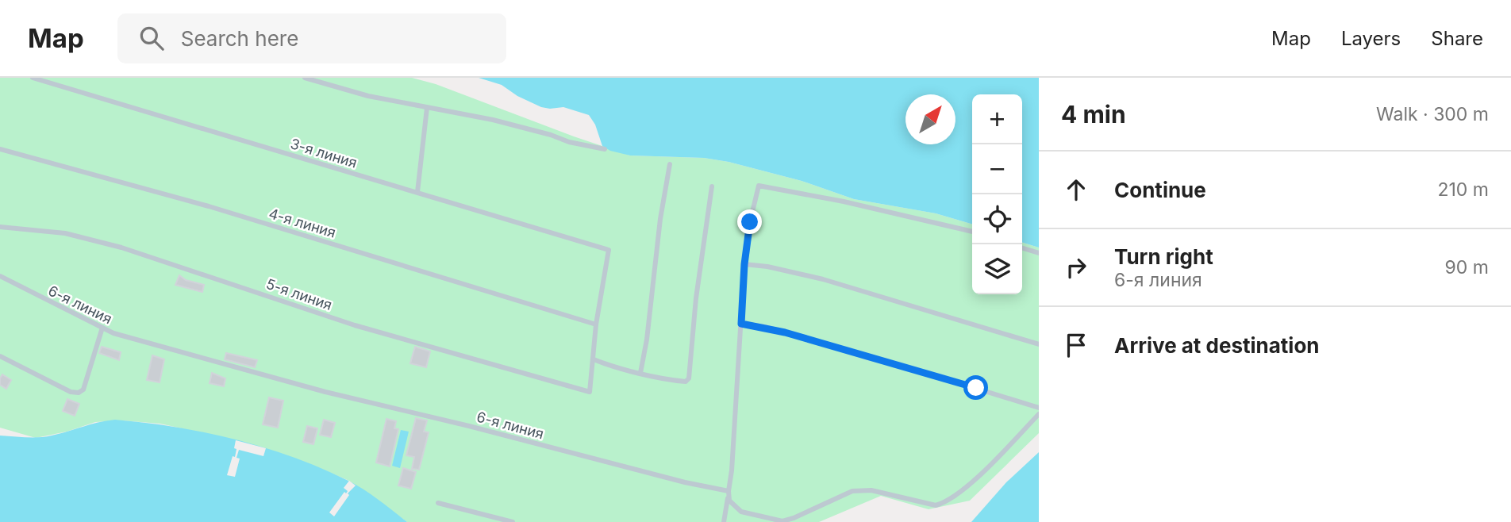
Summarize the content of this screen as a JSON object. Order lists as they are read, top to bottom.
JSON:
{
  "streets": {
    "lane": [
      "3-я линия",
      "4-я линия",
      "5-я линия",
      "6-я линия"
    ]
  },
  "crossings": [
    ["3-я линия", "4-я линия"]
  ],
  "north": "top right",
  "page": {
    "header": "Map",
    "search": "Search here",
    "nav": ["Map", "Layers", "Share"],
    "heading": ["4 min", "Walk · 300 m"],
    "map_buttons": ["+", "−"],
    "list": [
      ["Continue", "210 m"],
      ["Turn right", "6-я линия", "90 m"],
      "Arrive at destination"
    ]
  }
}
